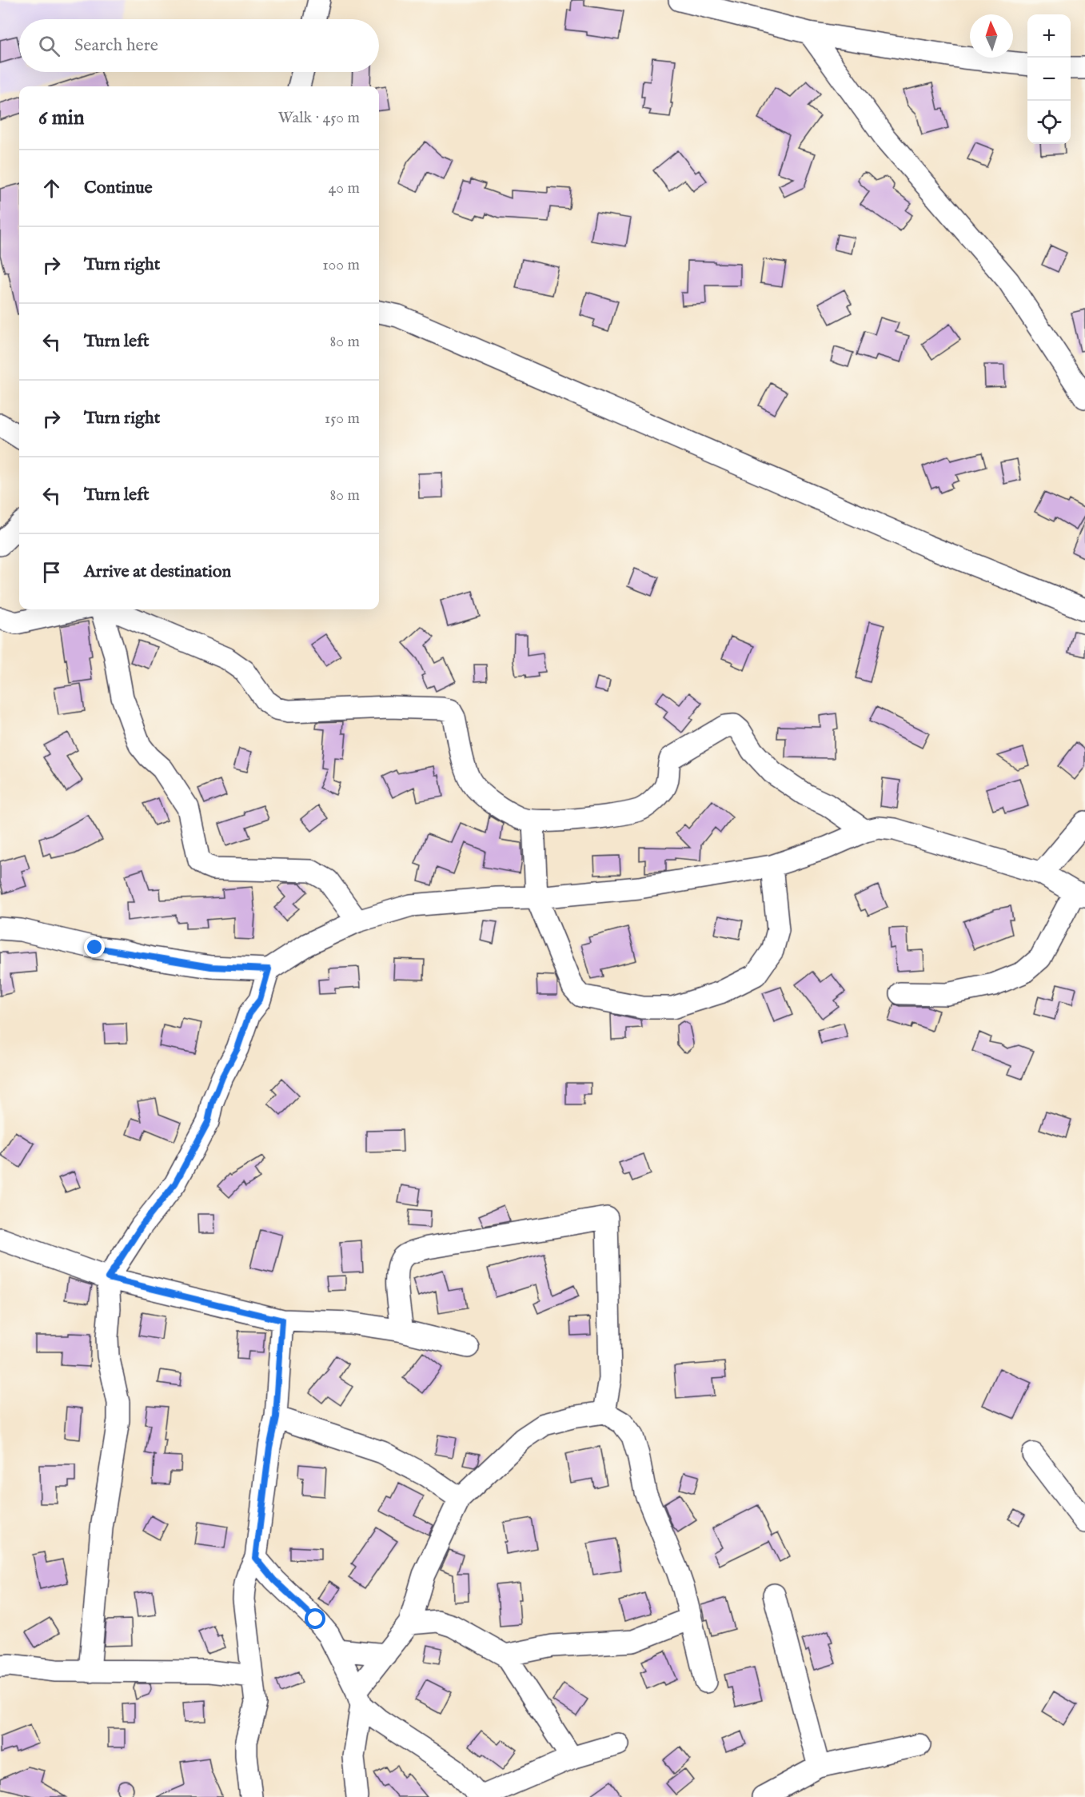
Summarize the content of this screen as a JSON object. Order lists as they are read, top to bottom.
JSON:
{
  "north": "top",
  "page": {
    "map_buttons": ["+", "−"],
    "search": "Search here",
    "heading": ["6 min", "Walk · 450 m"],
    "list": [
      ["Continue", "40 m"],
      ["Turn right", "100 m"],
      ["Turn left", "80 m"],
      ["Turn right", "150 m"],
      ["Turn left", "80 m"],
      "Arrive at destination"
    ]
  }
}
